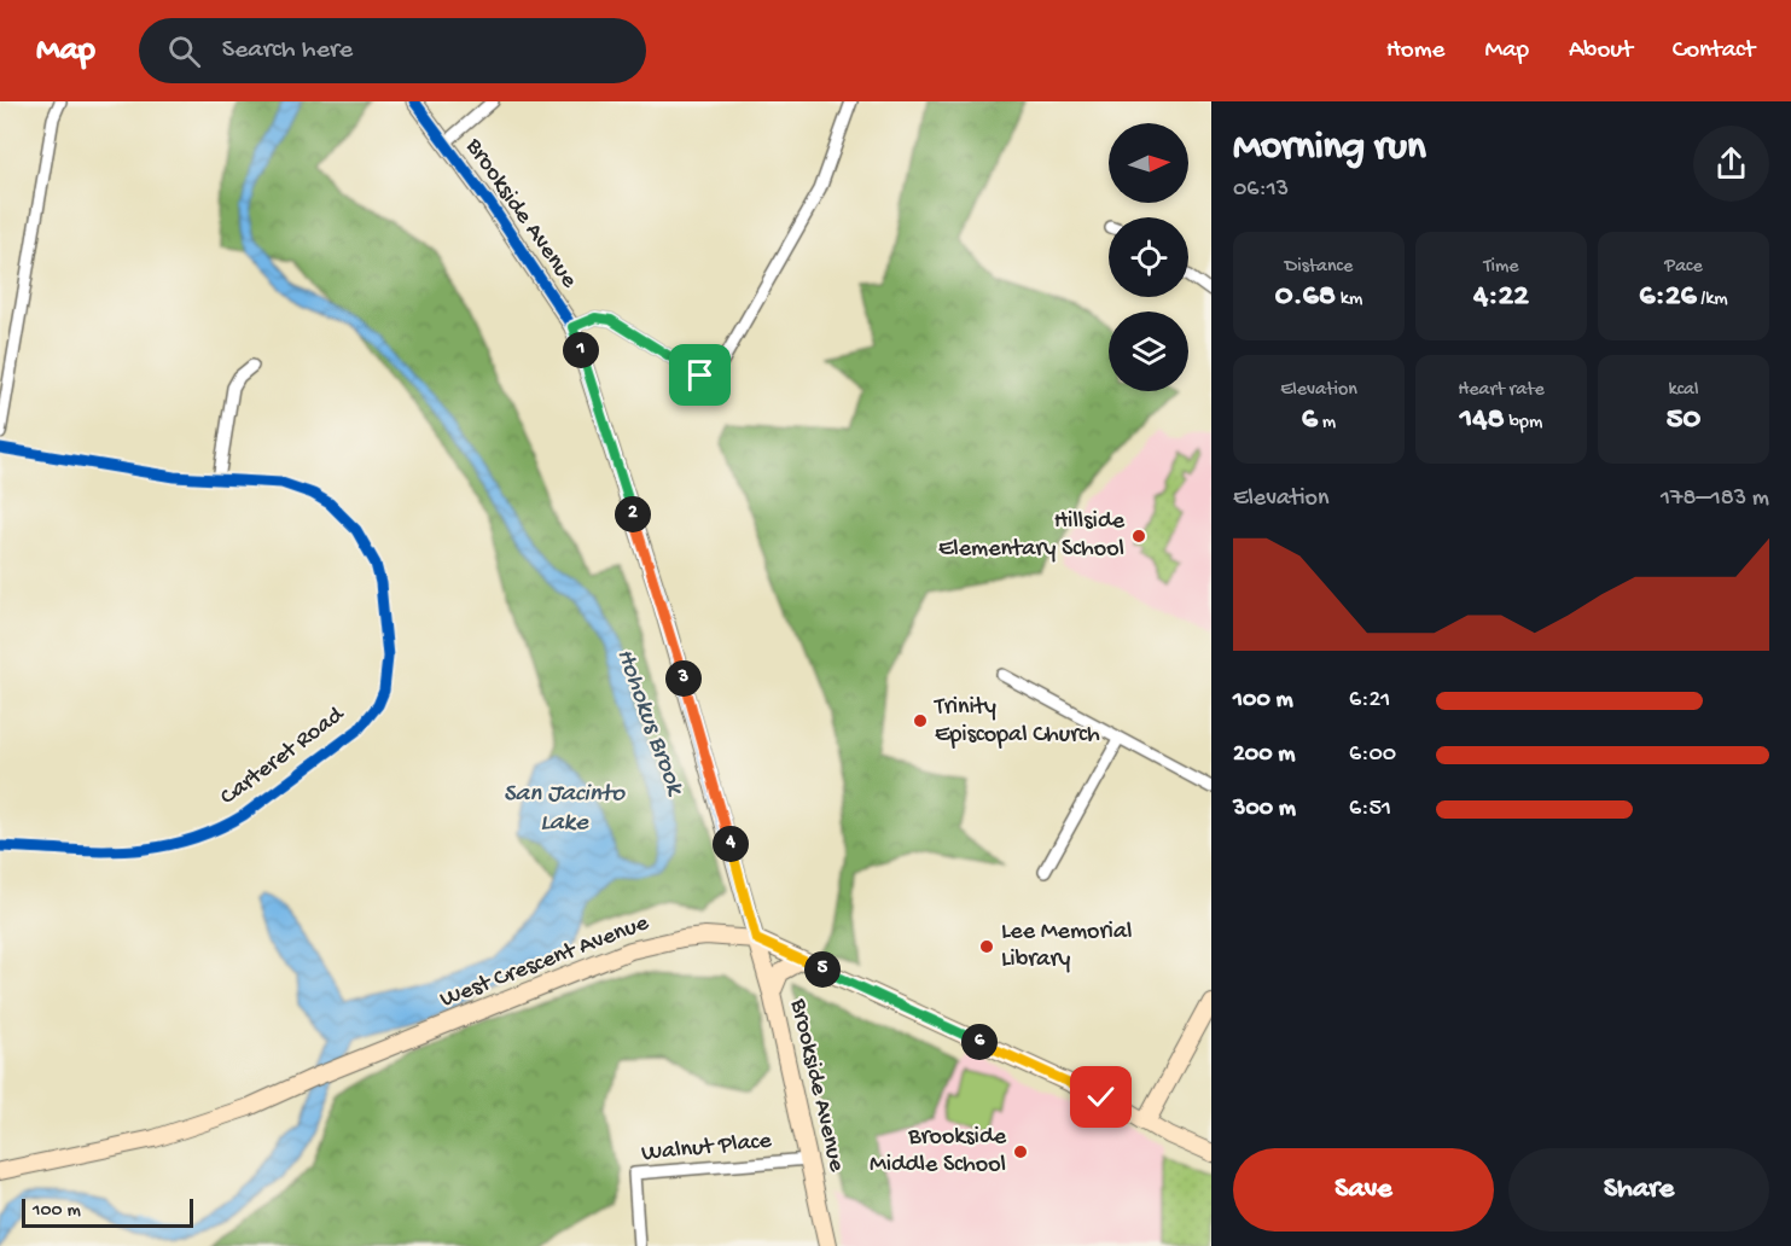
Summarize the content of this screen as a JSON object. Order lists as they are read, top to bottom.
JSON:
{
  "streets": {
    "main road": ["Brookside Avenue", "West Crescent Avenue"],
    "street": ["Carteret Road", "Walnut Place"]
  },
  "crossings": [
    ["Brookside Avenue", "West Crescent Avenue"],
    ["Brookside Avenue", "Walnut Place"]
  ],
  "water": ["Hohokus Brook", "San Jacinto Lake"],
  "places": [
    "Hillside Elementary School",
    "Trinity Episcopal Church",
    "Lee Memorial Library",
    "Brookside Middle School"
  ],
  "scale_bar": "100 m",
  "north": "right",
  "page": {
    "header": "Map",
    "search": "Search here",
    "nav": [
      "Home",
      "Map",
      "About",
      "Contact"
    ],
    "heading": ["Morning run", "06:13"],
    "stats": [
      ["Distance", "0.68 km"],
      ["Time", "4:22"],
      ["Pace", "6:26 /km"],
      ["Elevation", "6 m"],
      ["Heart rate", "148 bpm"],
      ["kcal", "50"]
    ],
    "pins": [
      "1",
      "2",
      "3",
      "4",
      "5",
      "6"
    ],
    "chart": ["Elevation", "178–183 m"],
    "list": [
      {
        "name": "100 m",
        "note": "6:21"
      },
      {
        "name": "200 m",
        "note": "6:00"
      },
      {
        "name": "300 m",
        "note": "6:51"
      }
    ],
    "buttons": ["Save", "Share"],
    "scale": "100 m"
  }
}
